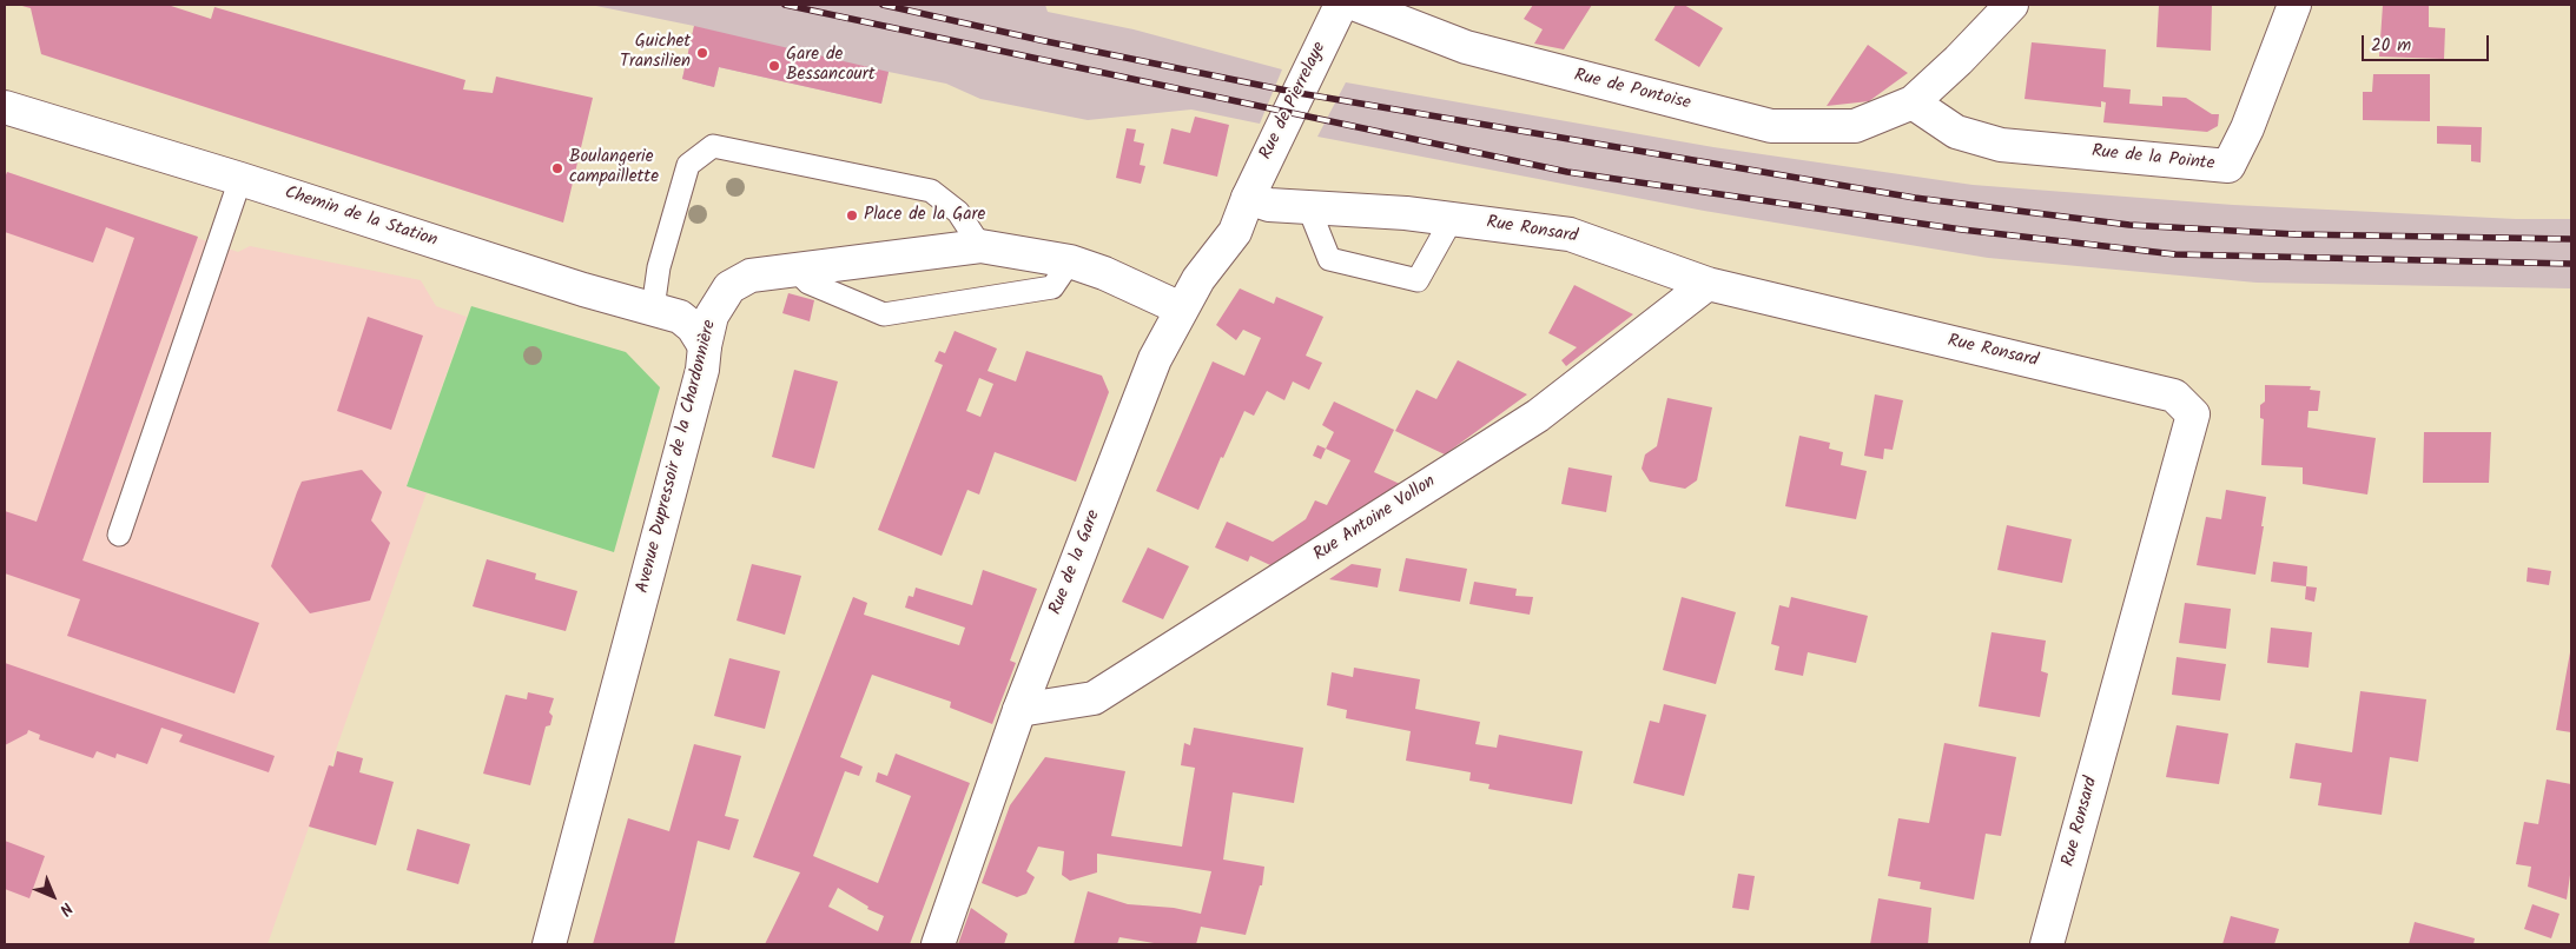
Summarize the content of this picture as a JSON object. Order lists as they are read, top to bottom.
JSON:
{
  "streets": {
    "street": [
      "Rue de Pontoise",
      "Rue de Pierrelaye",
      "Rue de la Pointe",
      "Chemin de la Station",
      "Rue Ronsard",
      "Avenue Dupressoir de la Chardonnière",
      "Rue Antoine Vollon",
      "Rue de la Gare"
    ]
  },
  "crossings": [
    ["Rue de Pontoise", "Rue de la Pointe"],
    ["Rue de Pierrelaye", "Rue Ronsard"],
    ["Rue de Pierrelaye", "Rue de la Gare"],
    ["Chemin de la Station", "Avenue Dupressoir de la Chardonnière"],
    ["Rue Ronsard", "Rue Antoine Vollon"],
    ["Rue Ronsard", "Rue de la Gare"],
    ["Avenue Dupressoir de la Chardonnière", "Rue de la Gare"],
    ["Rue Antoine Vollon", "Rue de la Gare"]
  ],
  "places": [
    "Guichet Transilien",
    "Gare de Bessancourt",
    "Boulangerie campaillette",
    "Place de la Gare"
  ],
  "scale_bar": "20 m",
  "north": "bottom right"
}
